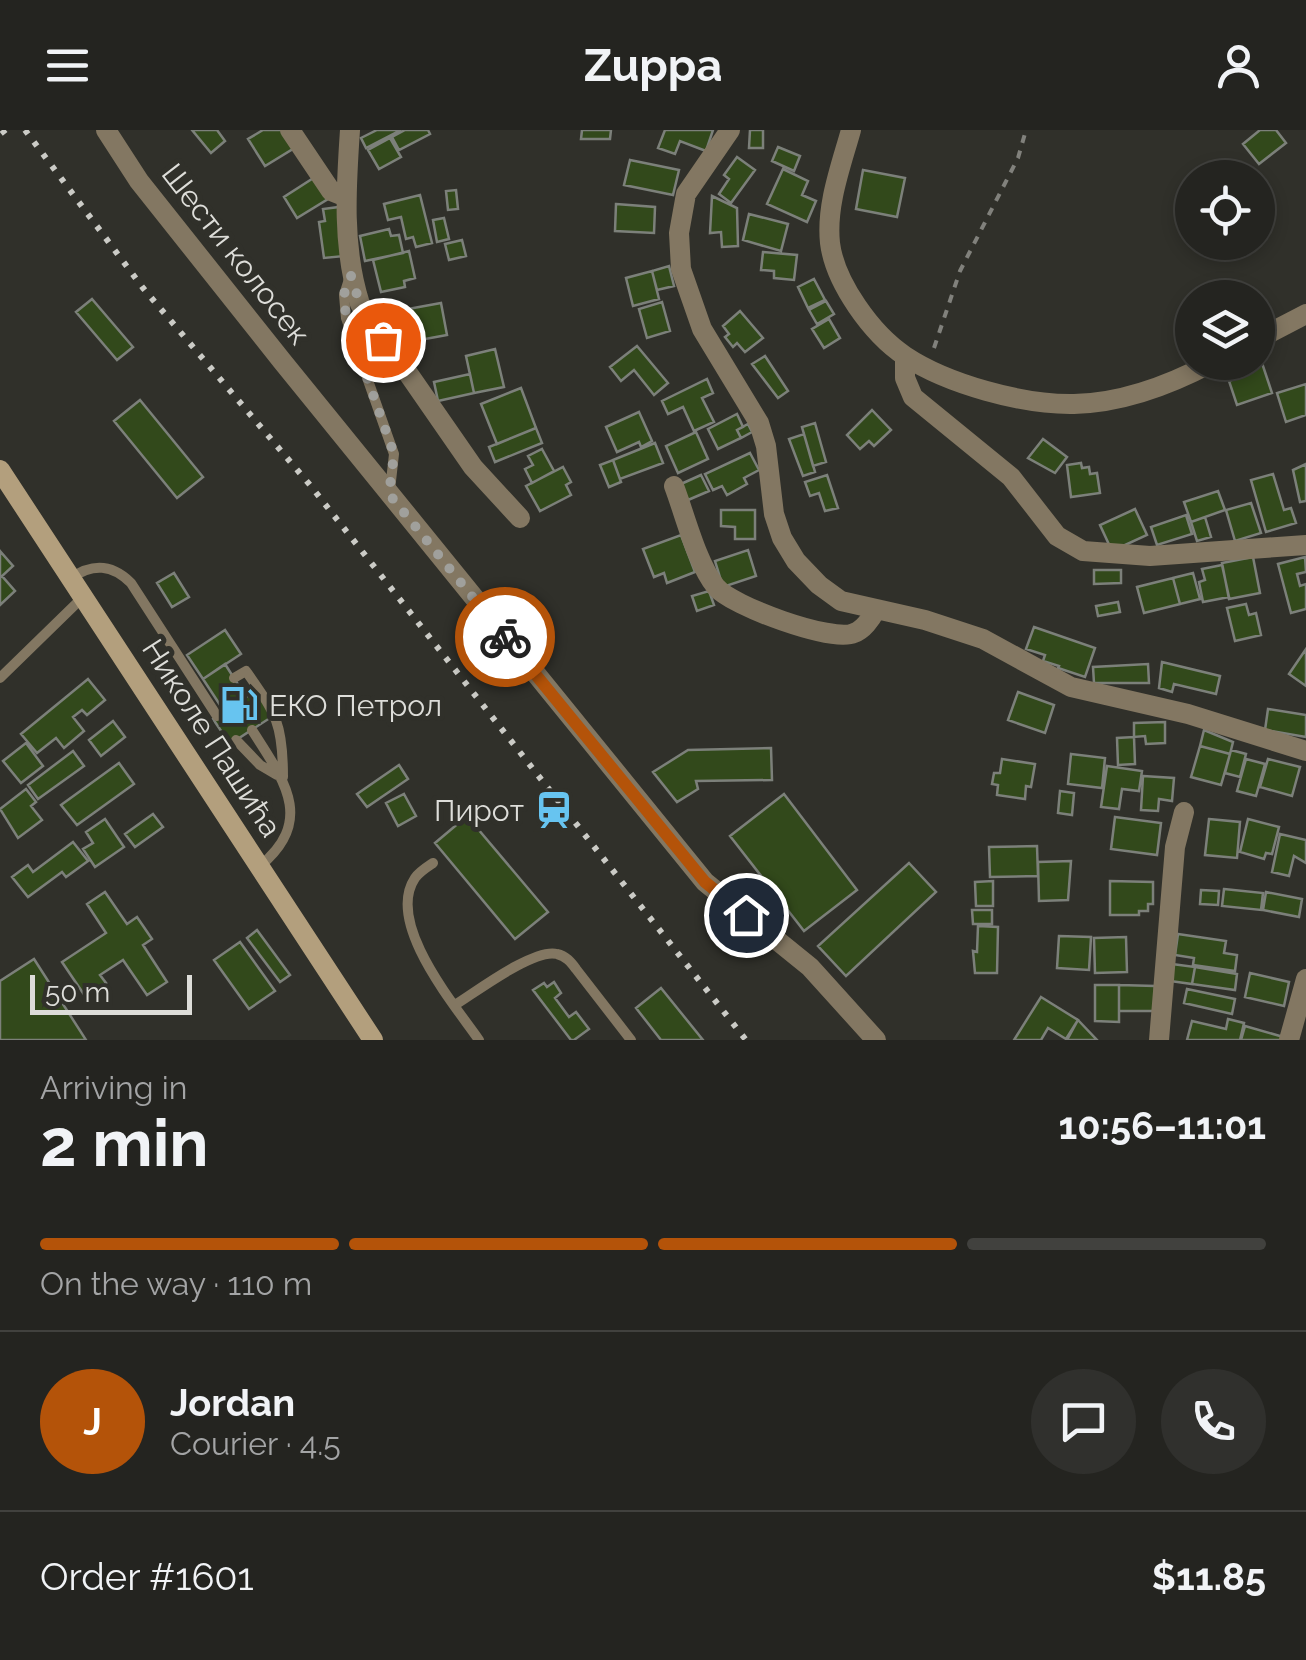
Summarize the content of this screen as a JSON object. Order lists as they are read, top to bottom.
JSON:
{
  "streets": {
    "main road": ["Николе Пашића"],
    "street": ["Шести колосек"]
  },
  "places": {
    "fuel station": ["ЕКО Петрол"],
    "station": ["Пирот"]
  },
  "scale_bar": "50 m",
  "page": {
    "header": "Zuppa",
    "scale": "50 m",
    "heading": ["2 min", "Arriving in", "10:56–11:01"],
    "panel": [
      "Jordan",
      "Courier · 4.5",
      "Order #1601",
      "$11.85"
    ],
    "bar": "On the way · 110 m",
    "round": "J"
  }
}
